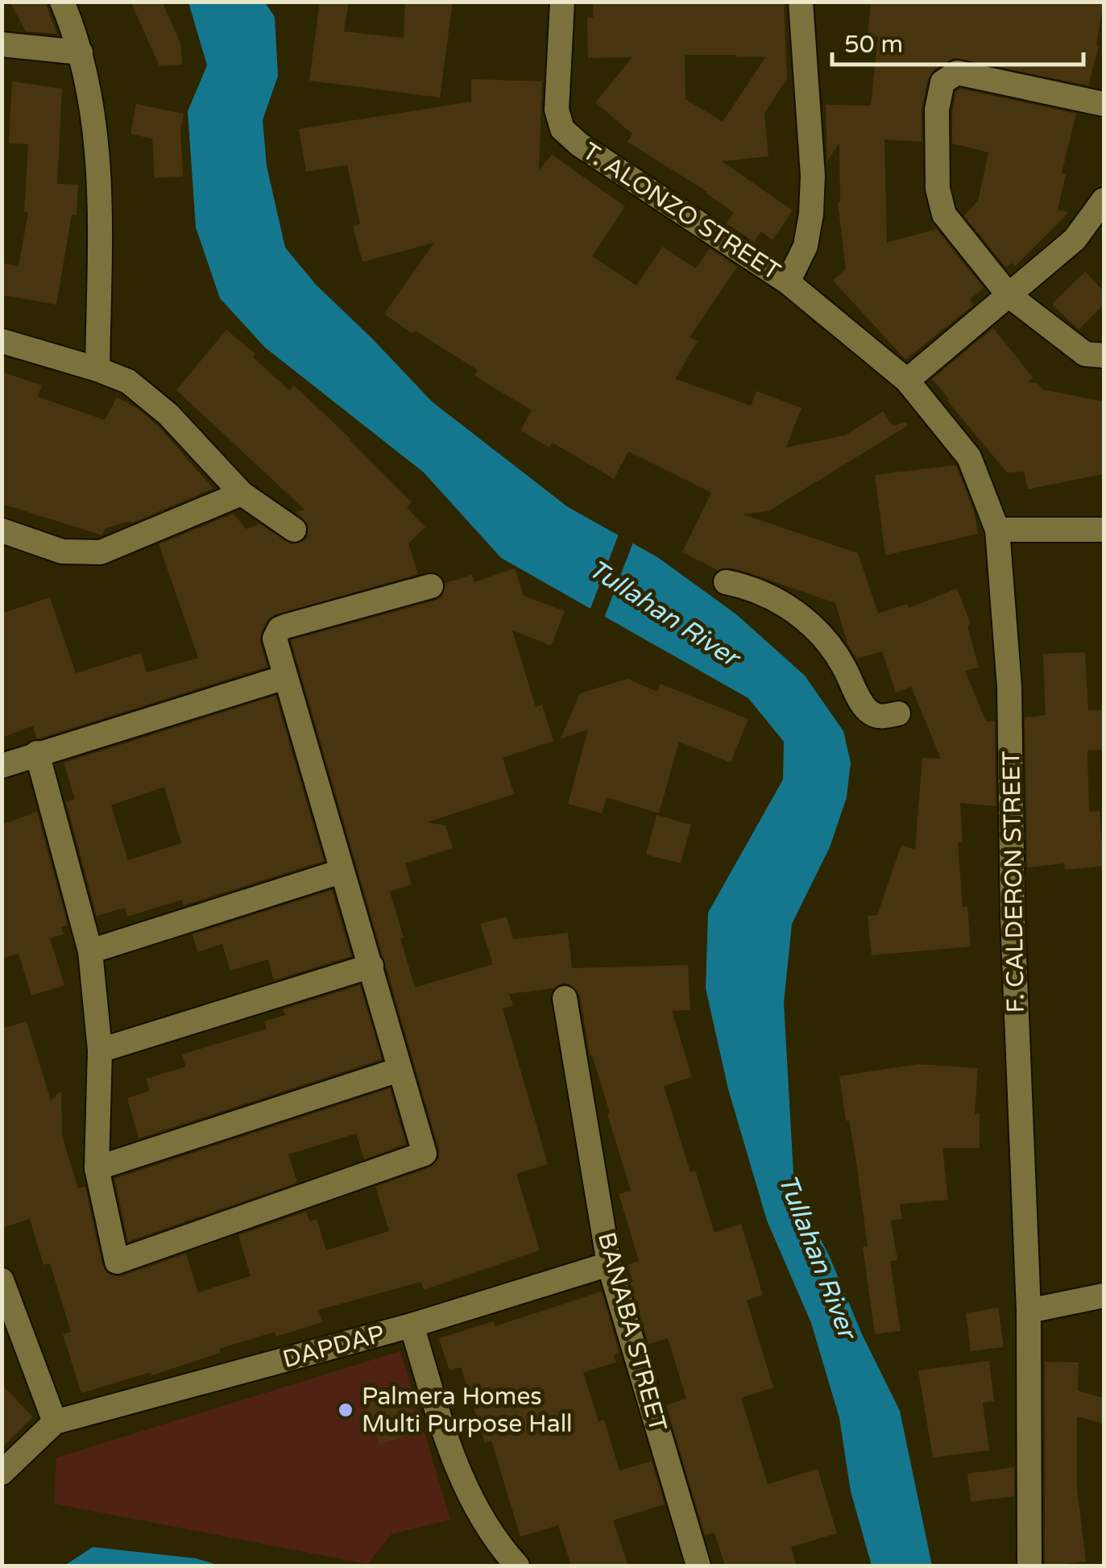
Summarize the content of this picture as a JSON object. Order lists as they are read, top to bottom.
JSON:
{
  "streets": {
    "street": [
      "T. ALONZO STREET",
      "F. CALDERON STREET",
      "BANABA STREET",
      "DAPDAP"
    ]
  },
  "crossings": [
    ["T. ALONZO STREET", "F. CALDERON STREET"],
    ["BANABA STREET", "DAPDAP"]
  ],
  "water": ["Tullahan River"],
  "places": ["Palmera Homes Multi Purpose Hall"],
  "scale_bar": "50 m"
}
